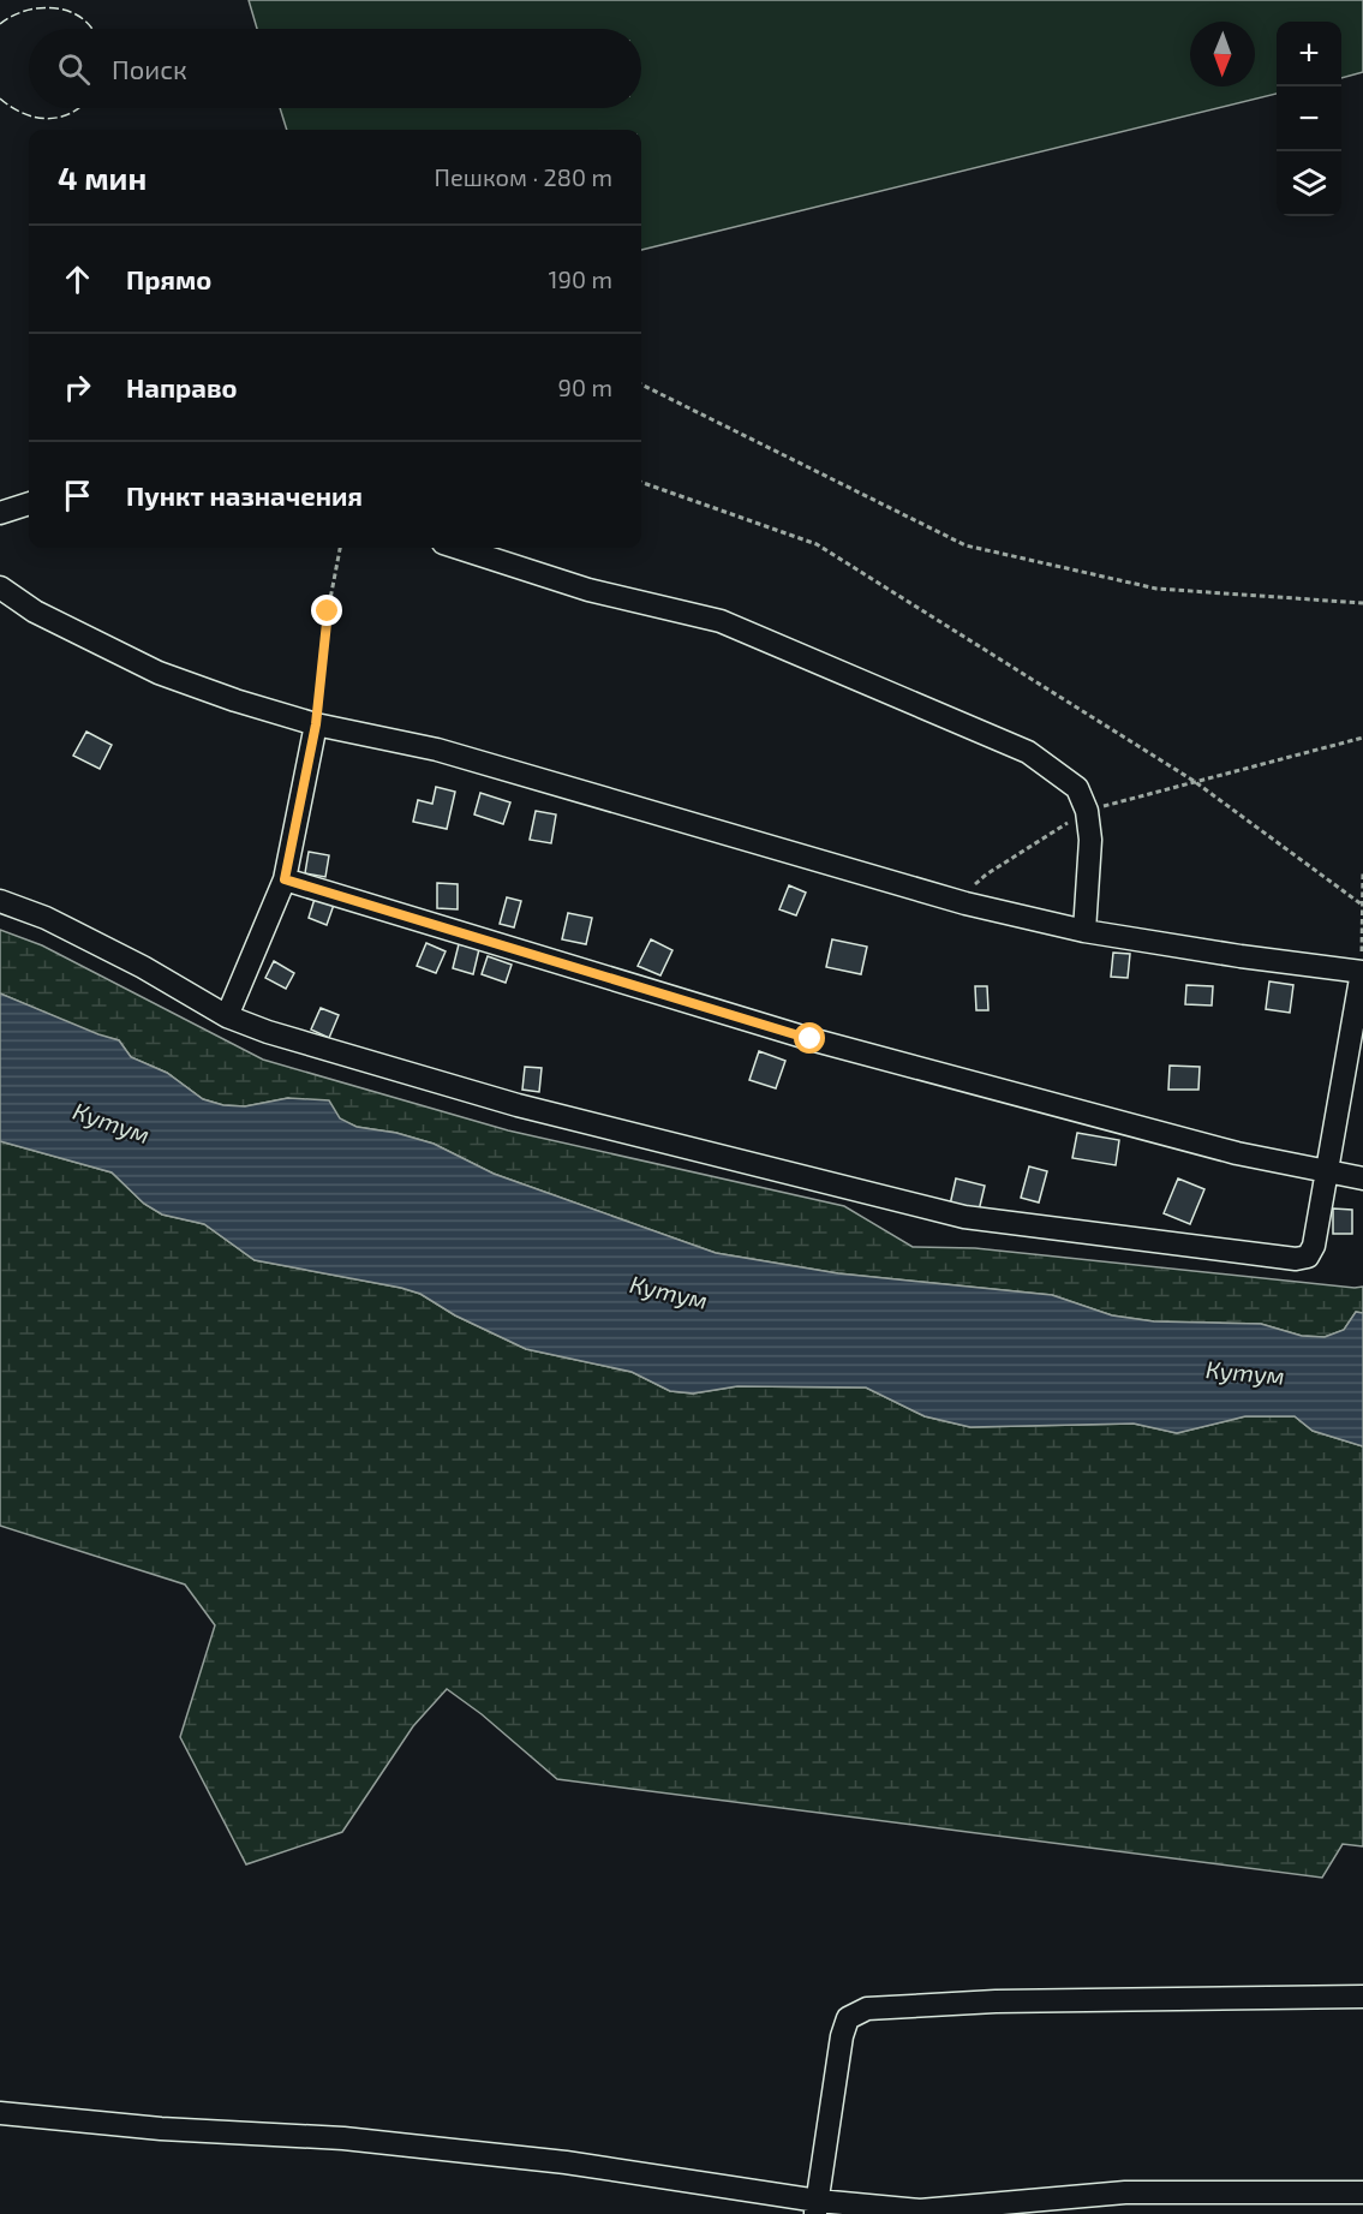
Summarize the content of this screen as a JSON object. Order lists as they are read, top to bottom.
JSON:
{
  "water": ["Кутум"],
  "north": "bottom",
  "page": {
    "map_buttons": ["+", "−"],
    "search": "Поиск",
    "heading": ["4 мин", "Пешком · 280 m"],
    "list": [
      ["Прямо", "190 m"],
      ["Направо", "90 m"],
      "Пункт назначения"
    ]
  }
}
